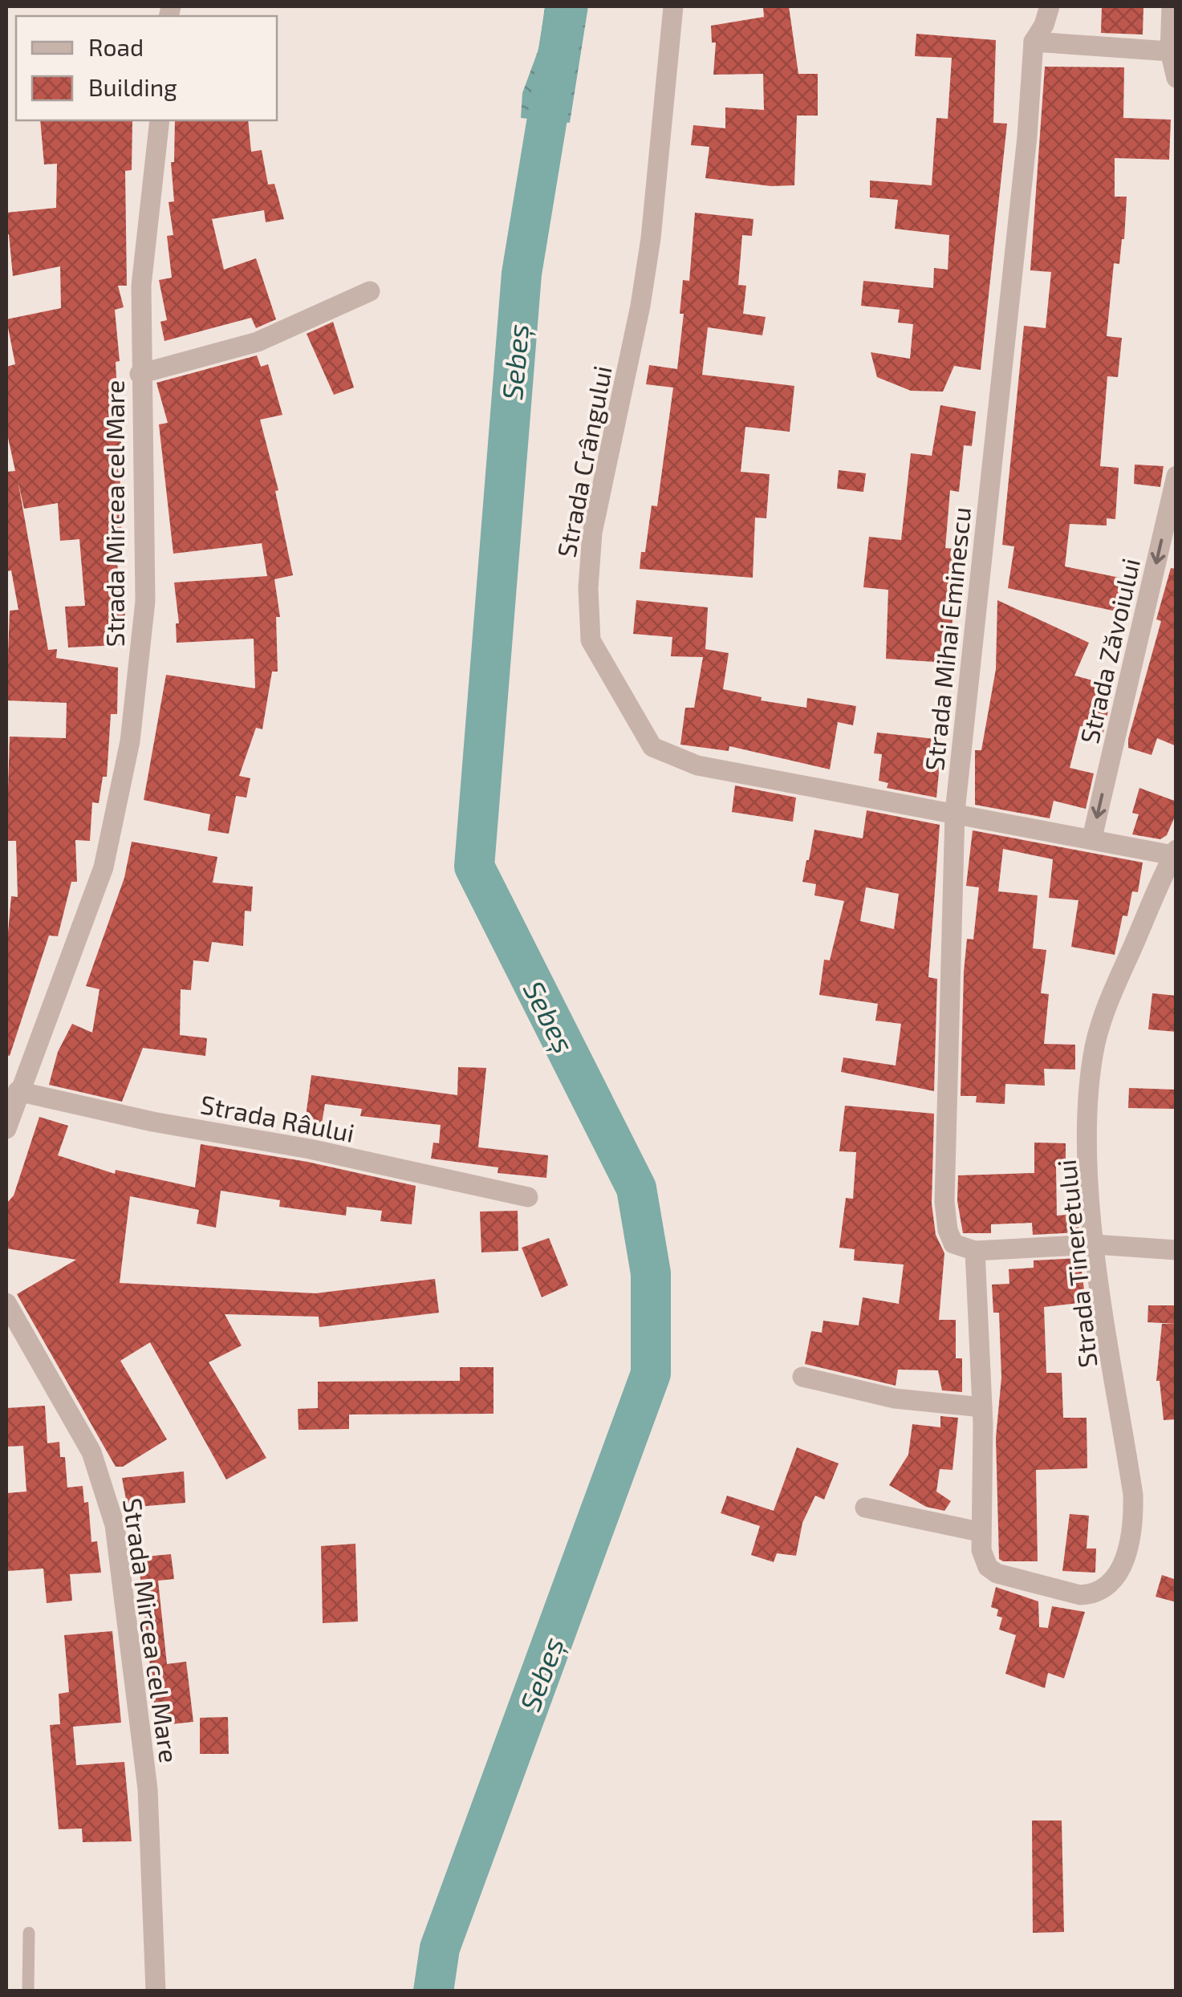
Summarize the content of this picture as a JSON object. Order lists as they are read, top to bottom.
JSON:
{
  "streets": {
    "street": [
      "Strada Crângului",
      "Strada Mircea cel Mare",
      "Strada Mihai Eminescu",
      "Strada Zăvoiului",
      "Strada Râului",
      "Strada Tineretului"
    ]
  },
  "crossings": [
    ["Strada Crângului", "Strada Mihai Eminescu"],
    ["Strada Crângului", "Strada Zăvoiului"],
    ["Strada Crângului", "Strada Tineretului"],
    ["Strada Mircea cel Mare", "Strada Râului"]
  ],
  "one_way": ["Strada Zăvoiului"],
  "water": ["Sebeș"],
  "legend": ["Road", "Building"]
}
